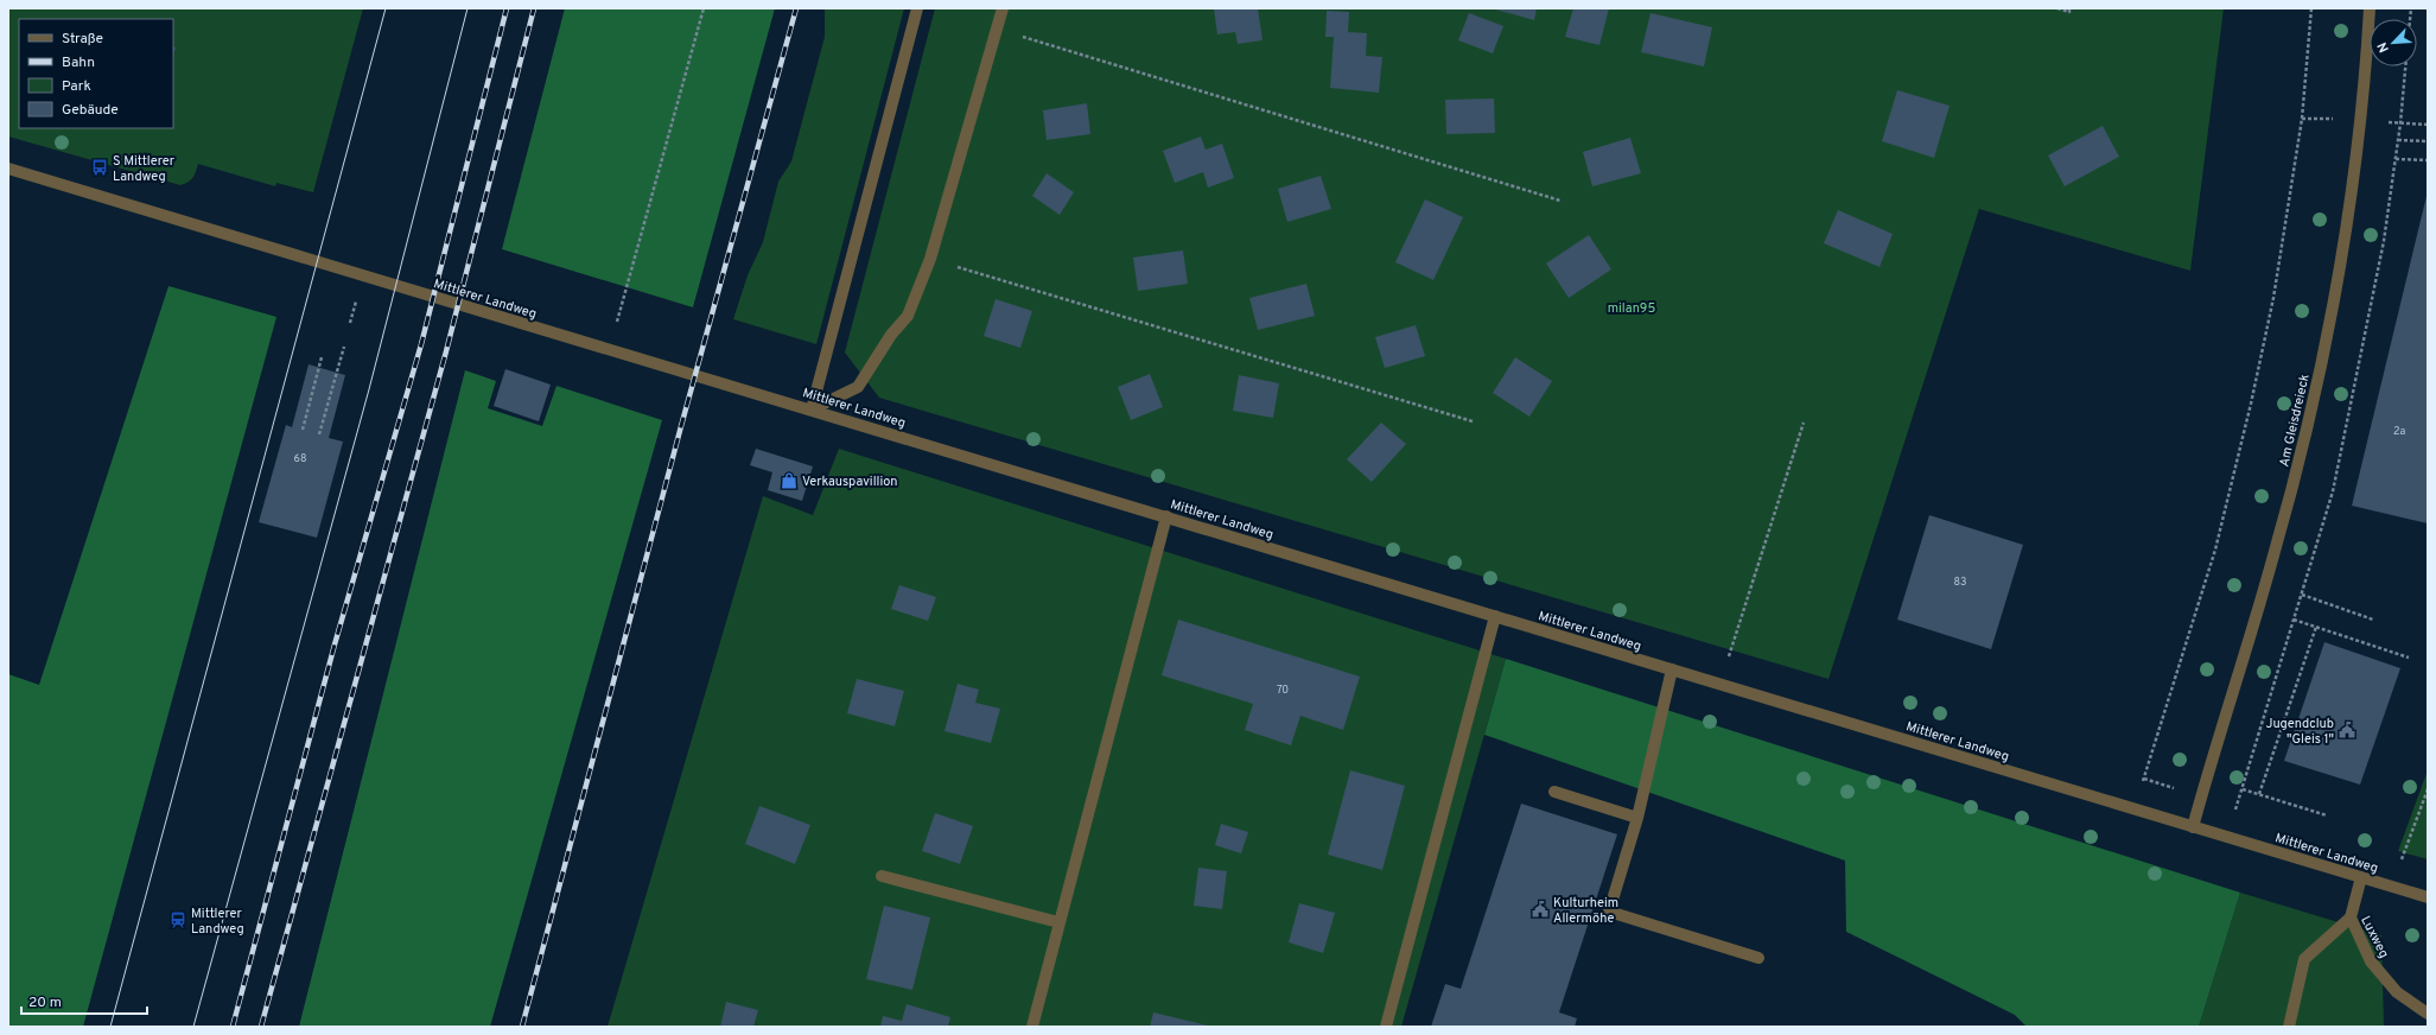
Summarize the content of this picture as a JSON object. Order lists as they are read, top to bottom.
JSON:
{
  "streets": {
    "street": ["Mittlerer Landweg", "Am Gleisdreieck", "Luxweg"]
  },
  "crossings": [
    ["Mittlerer Landweg", "Am Gleisdreieck"],
    ["Mittlerer Landweg", "Luxweg"]
  ],
  "parks": ["milan95"],
  "places": {
    "bus stop": ["S Mittlerer Landweg"],
    "shop": ["Verkauspavillion"],
    "public building": ["Jugendclub \"Gleis 1\"", "Kulturheim Allermöhe"],
    "station": ["Mittlerer Landweg"]
  },
  "house_numbers": [
    "2a",
    "68",
    "83",
    "70"
  ],
  "legend": [
    "Straße",
    "Bahn",
    "Park",
    "Gebäude"
  ],
  "scale_bar": "20 m",
  "north": "bottom left"
}
